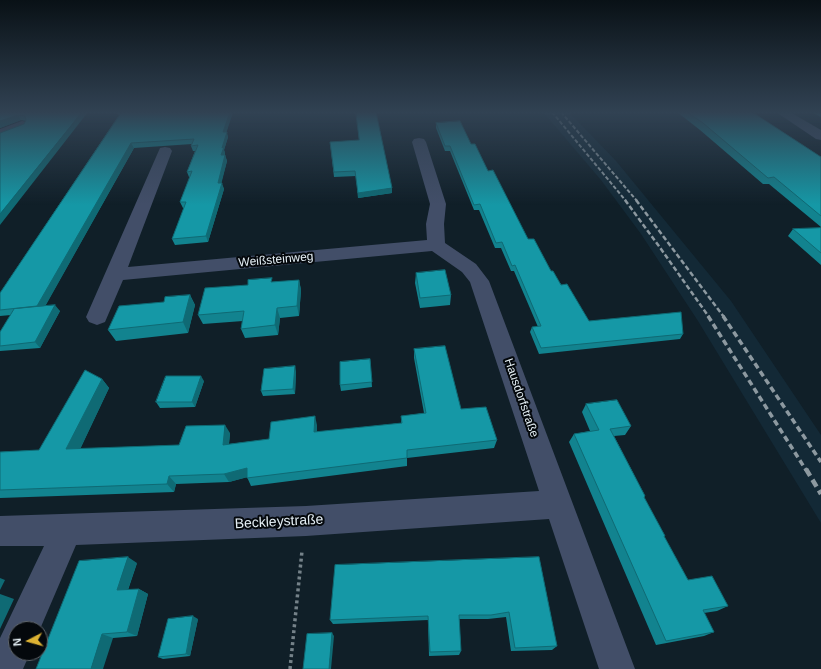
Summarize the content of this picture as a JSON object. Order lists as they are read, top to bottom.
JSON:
{
  "streets": {
    "street": ["Weißsteinweg", "Hausdorfstraße", "Beckleystraße"]
  },
  "crossings": [
    ["Weißsteinweg", "Hausdorfstraße"],
    ["Hausdorfstraße", "Beckleystraße"]
  ],
  "north": "left"
}
